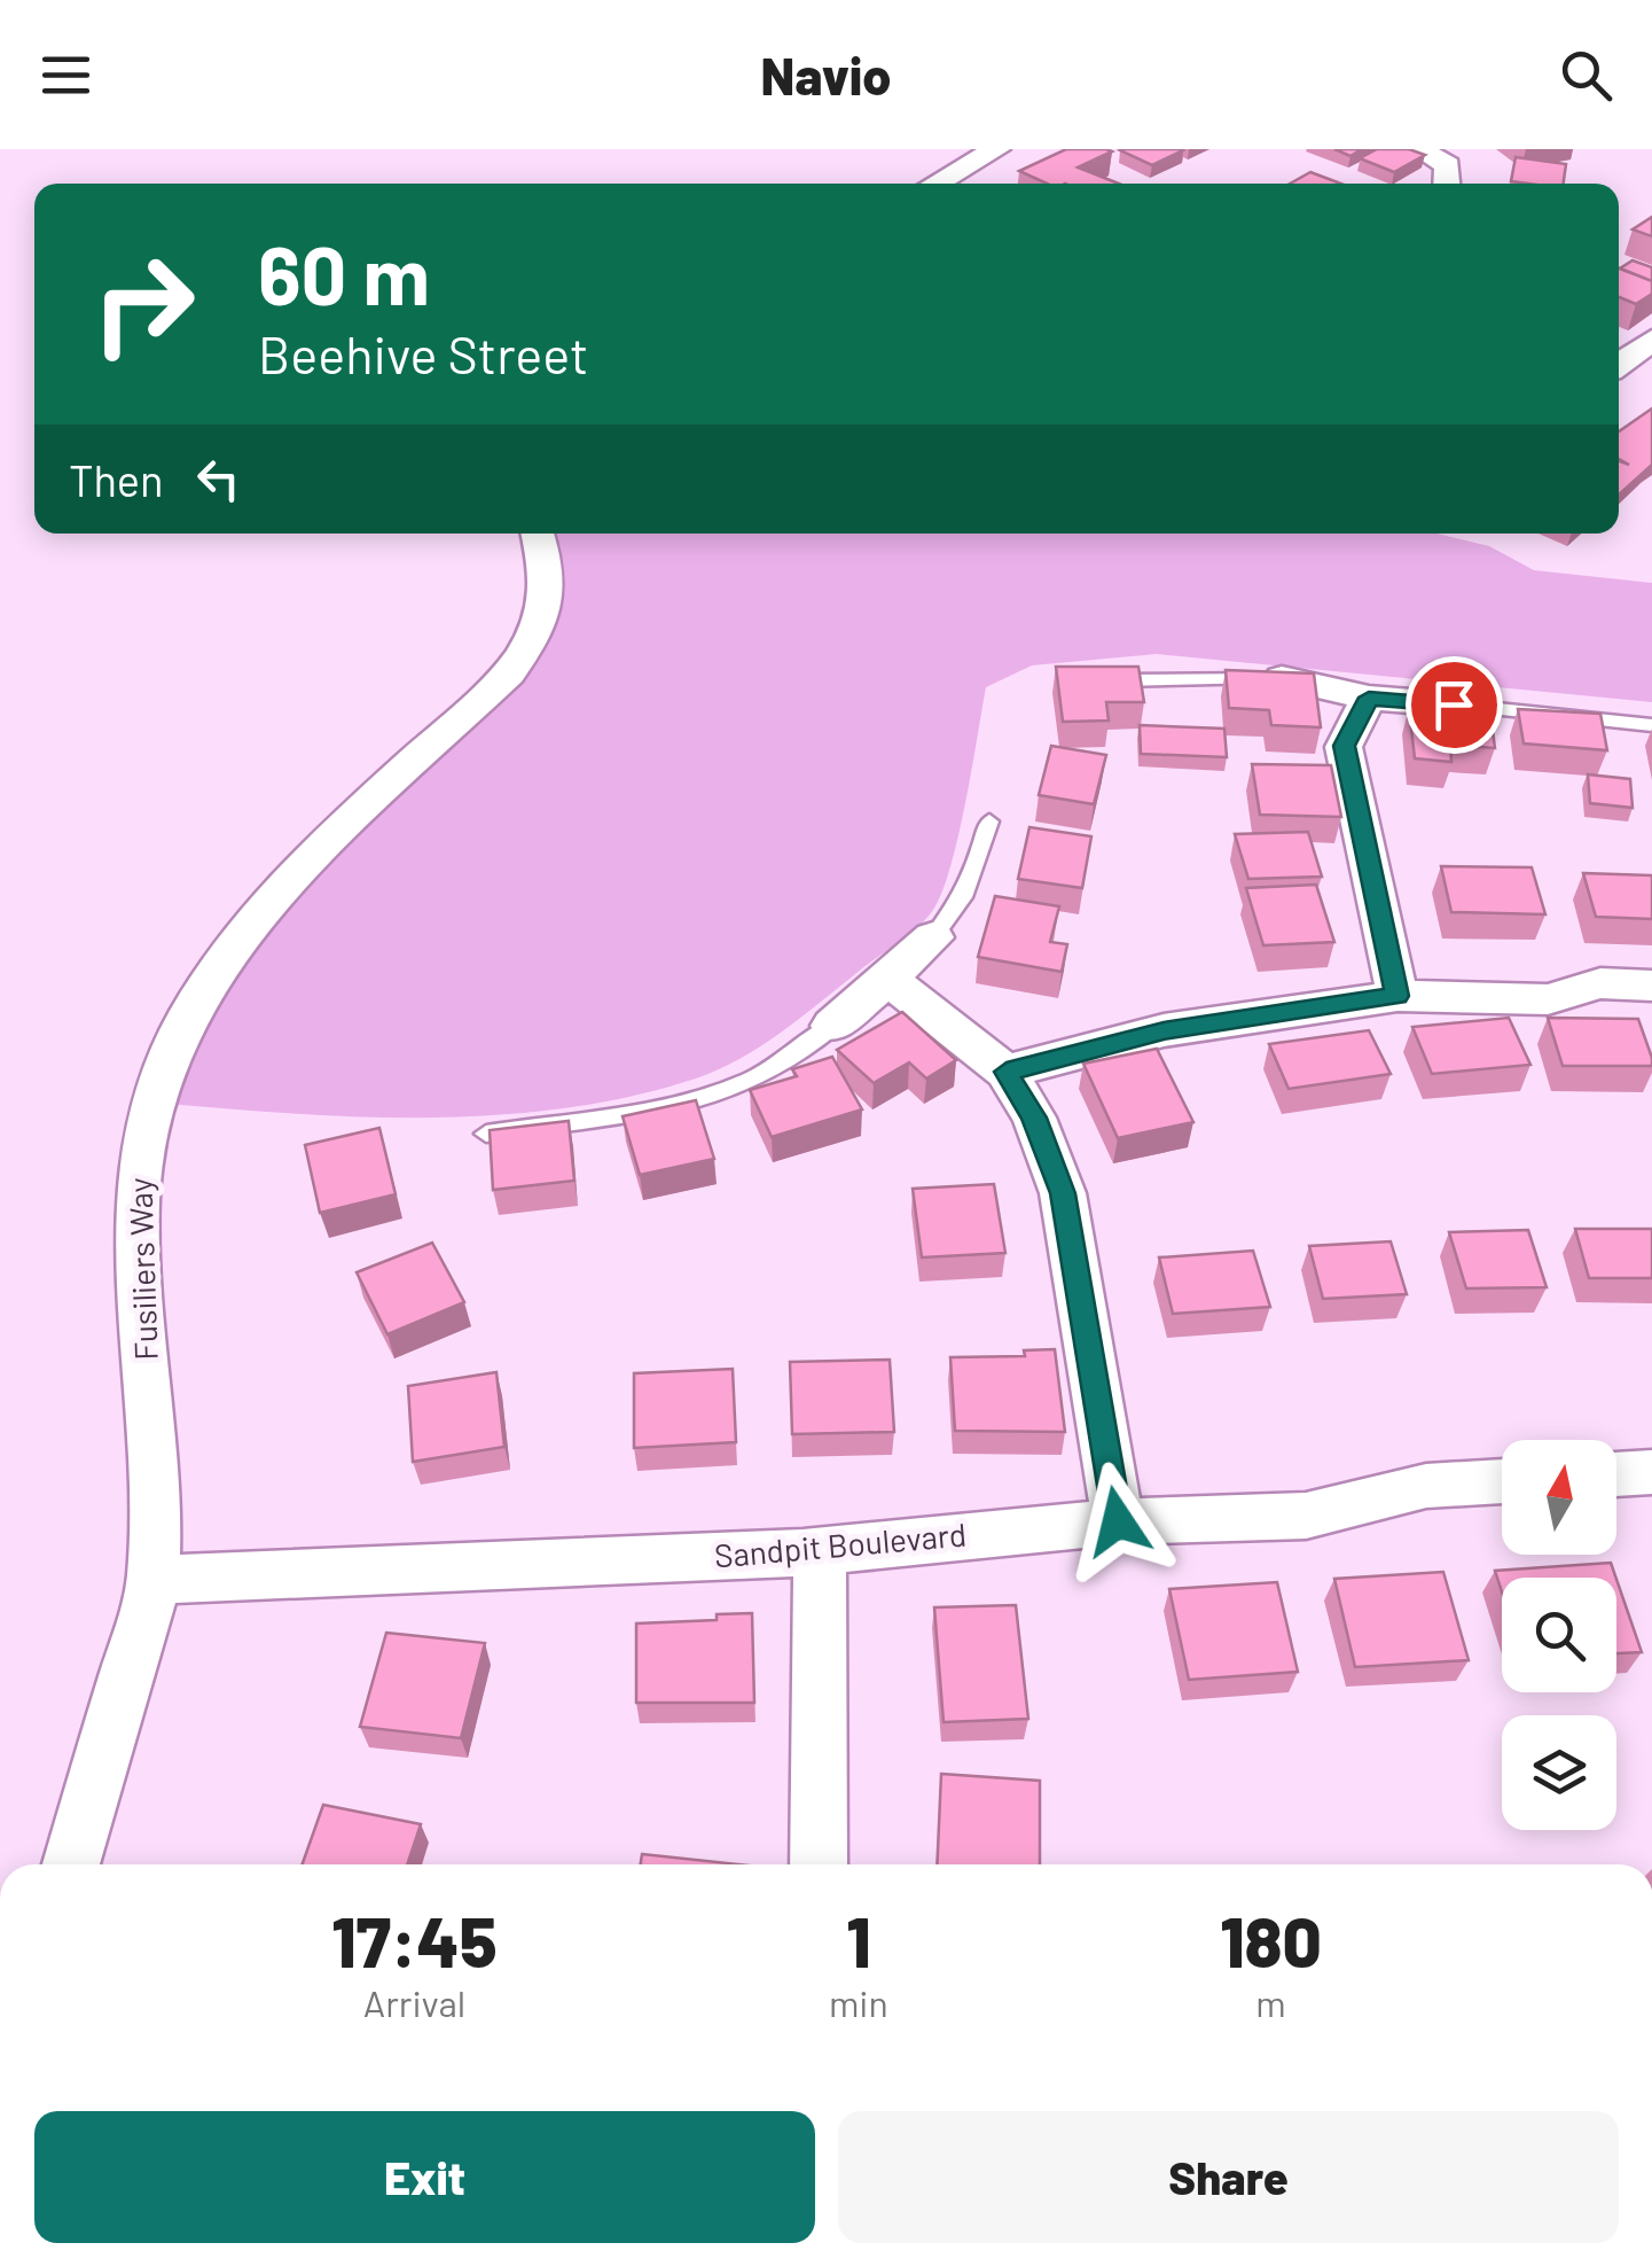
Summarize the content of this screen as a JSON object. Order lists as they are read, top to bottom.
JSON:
{
  "streets": {
    "street": ["Fusiliers Way", "Sandpit Boulevard"]
  },
  "crossings": [
    ["Fusiliers Way", "Sandpit Boulevard"]
  ],
  "north": "top",
  "page": {
    "header": "Navio",
    "turn": ["60 m", "Beehive Street"],
    "then": "Then",
    "eta": [
      "17:45",
      "Arrival",
      "1",
      "min",
      "180",
      "m"
    ],
    "buttons": ["Exit", "Share"]
  }
}
